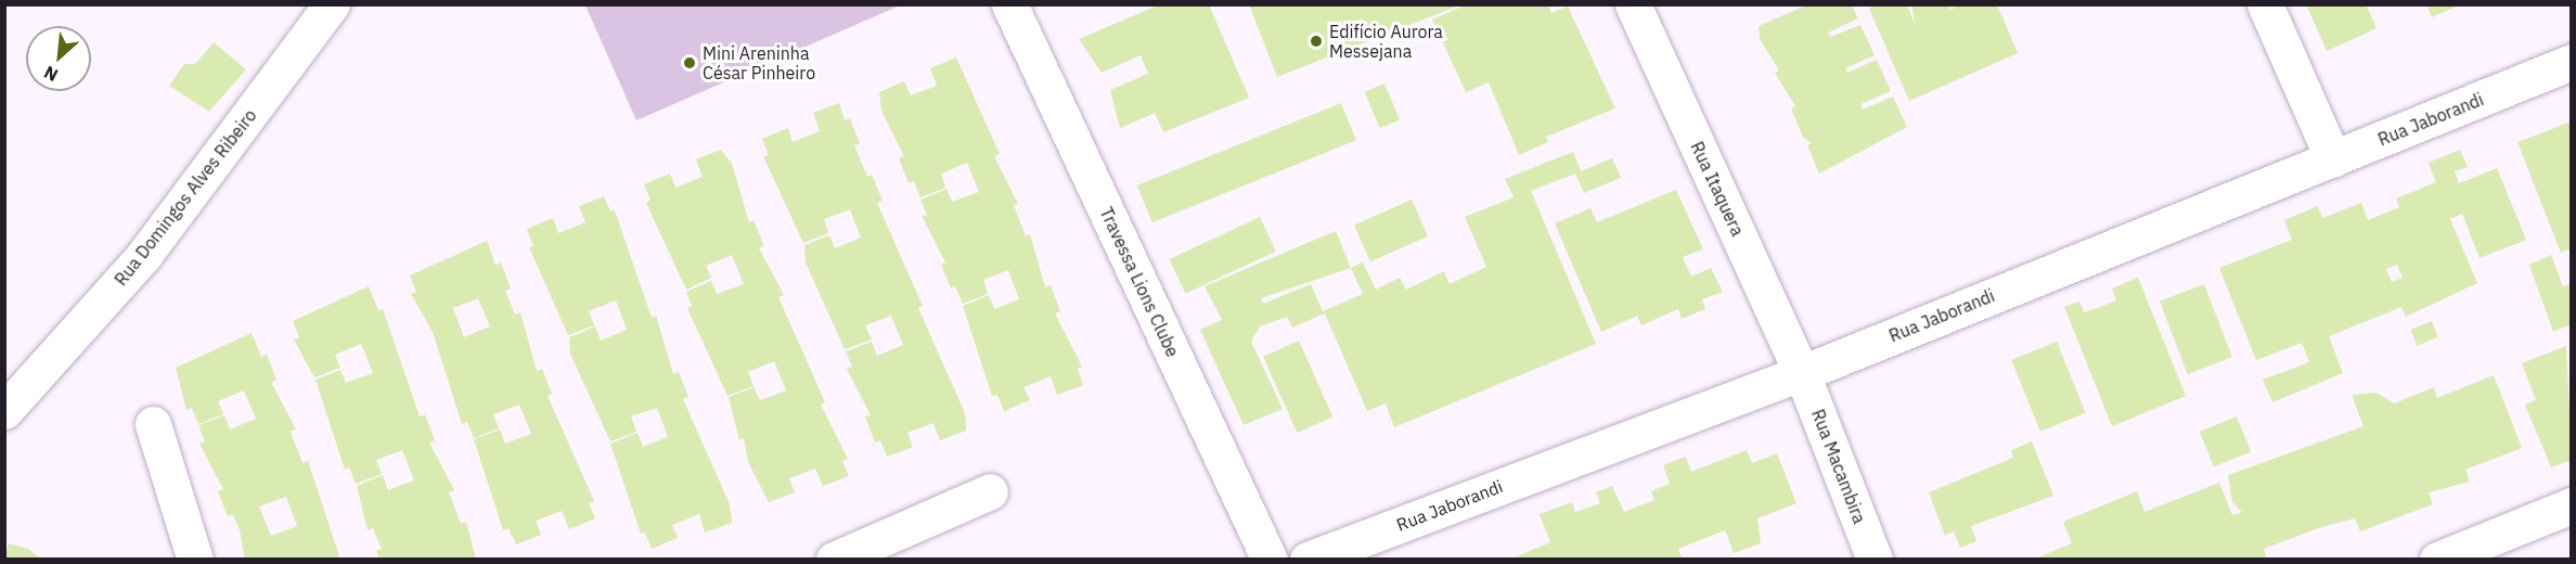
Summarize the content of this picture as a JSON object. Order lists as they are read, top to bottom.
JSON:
{
  "streets": {
    "street": [
      "Rua Jaborandi",
      "Rua Itaquera",
      "Rua Domingos Alves Ribeiro",
      "Travessa Lions Clube",
      "Rua Macambira"
    ]
  },
  "crossings": [
    ["Rua Jaborandi", "Rua Itaquera"],
    ["Rua Jaborandi", "Rua Macambira"],
    ["Rua Itaquera", "Rua Macambira"]
  ],
  "places": ["Edifício Aurora Messejana", "Mini Areninha César Pinheiro"],
  "north": "bottom left"
}
